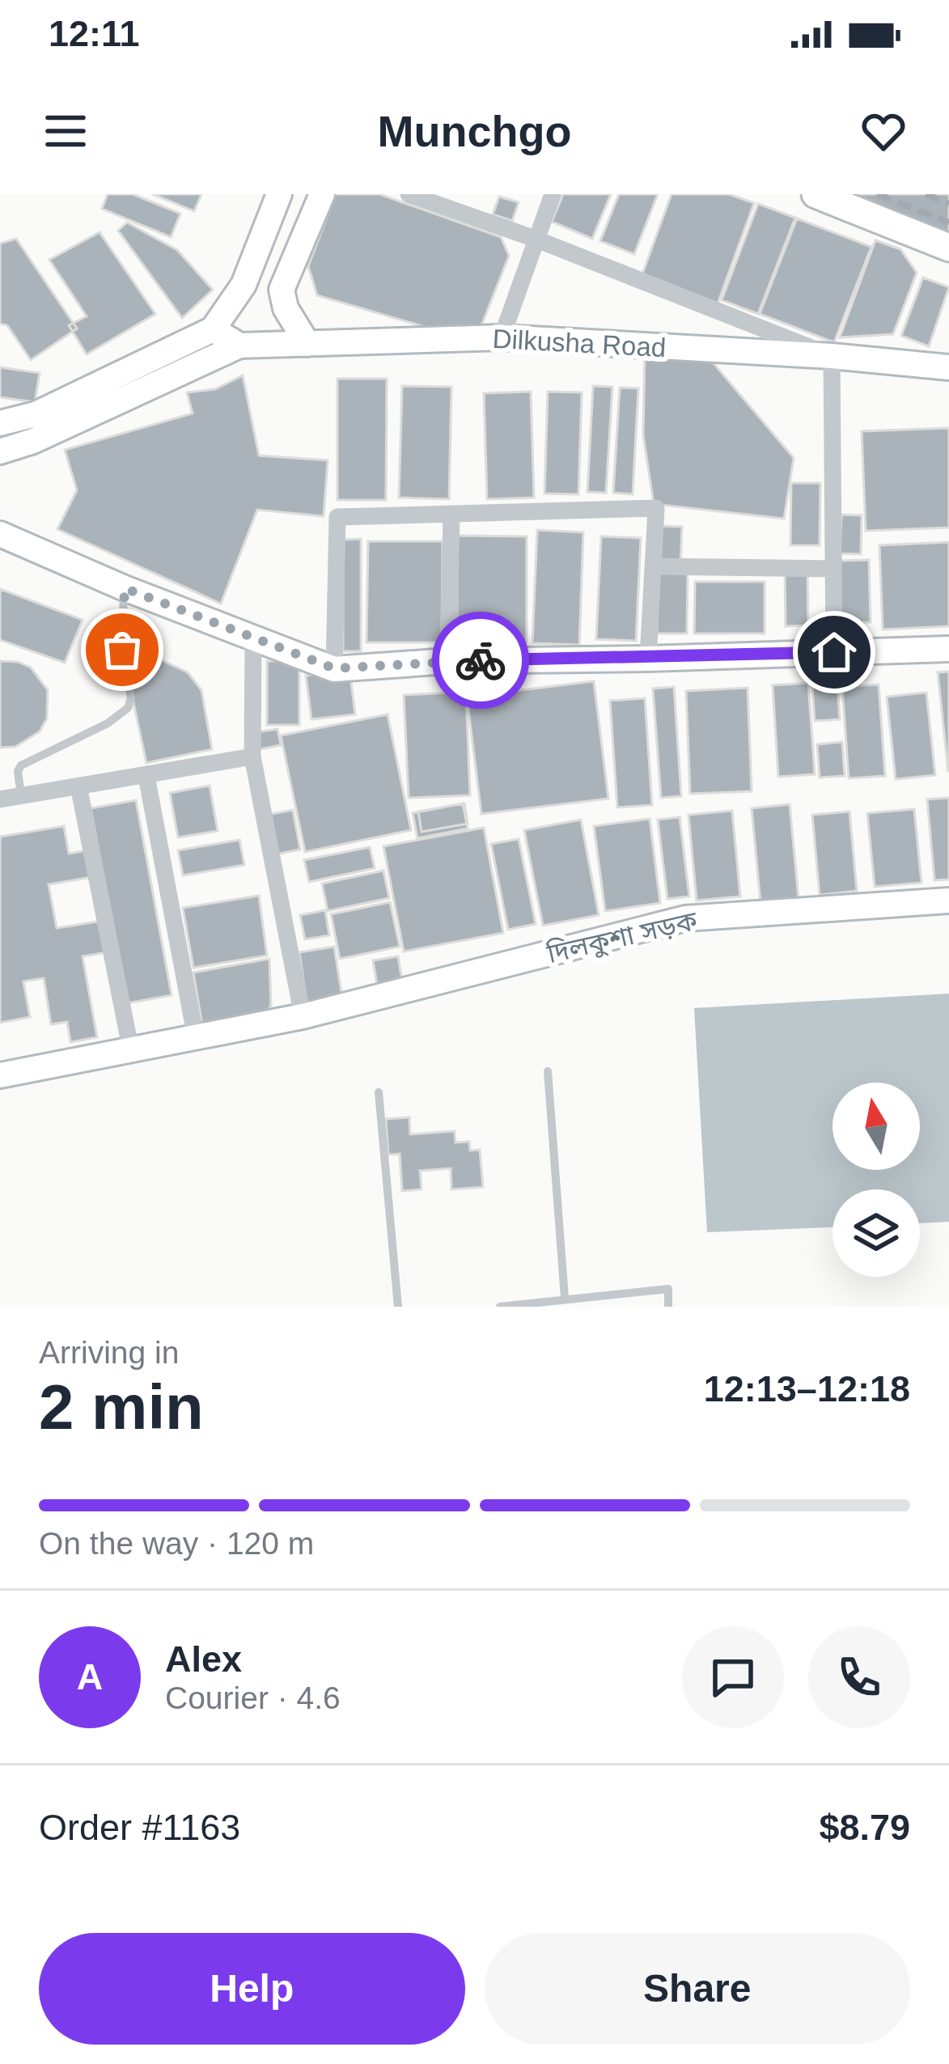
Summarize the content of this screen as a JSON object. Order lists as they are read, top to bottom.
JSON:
{
  "streets": {
    "street": ["Dilkusha Road", "দিলকুশা সড়ক"]
  },
  "north": "top",
  "page": {
    "status": "12:11",
    "header": "Munchgo",
    "heading": ["2 min", "Arriving in", "12:13–12:18"],
    "panel": [
      "Alex",
      "Courier · 4.6",
      "Order #1163",
      "$8.79"
    ],
    "bar": "On the way · 120 m",
    "round": "A",
    "buttons": ["Help", "Share"]
  }
}
